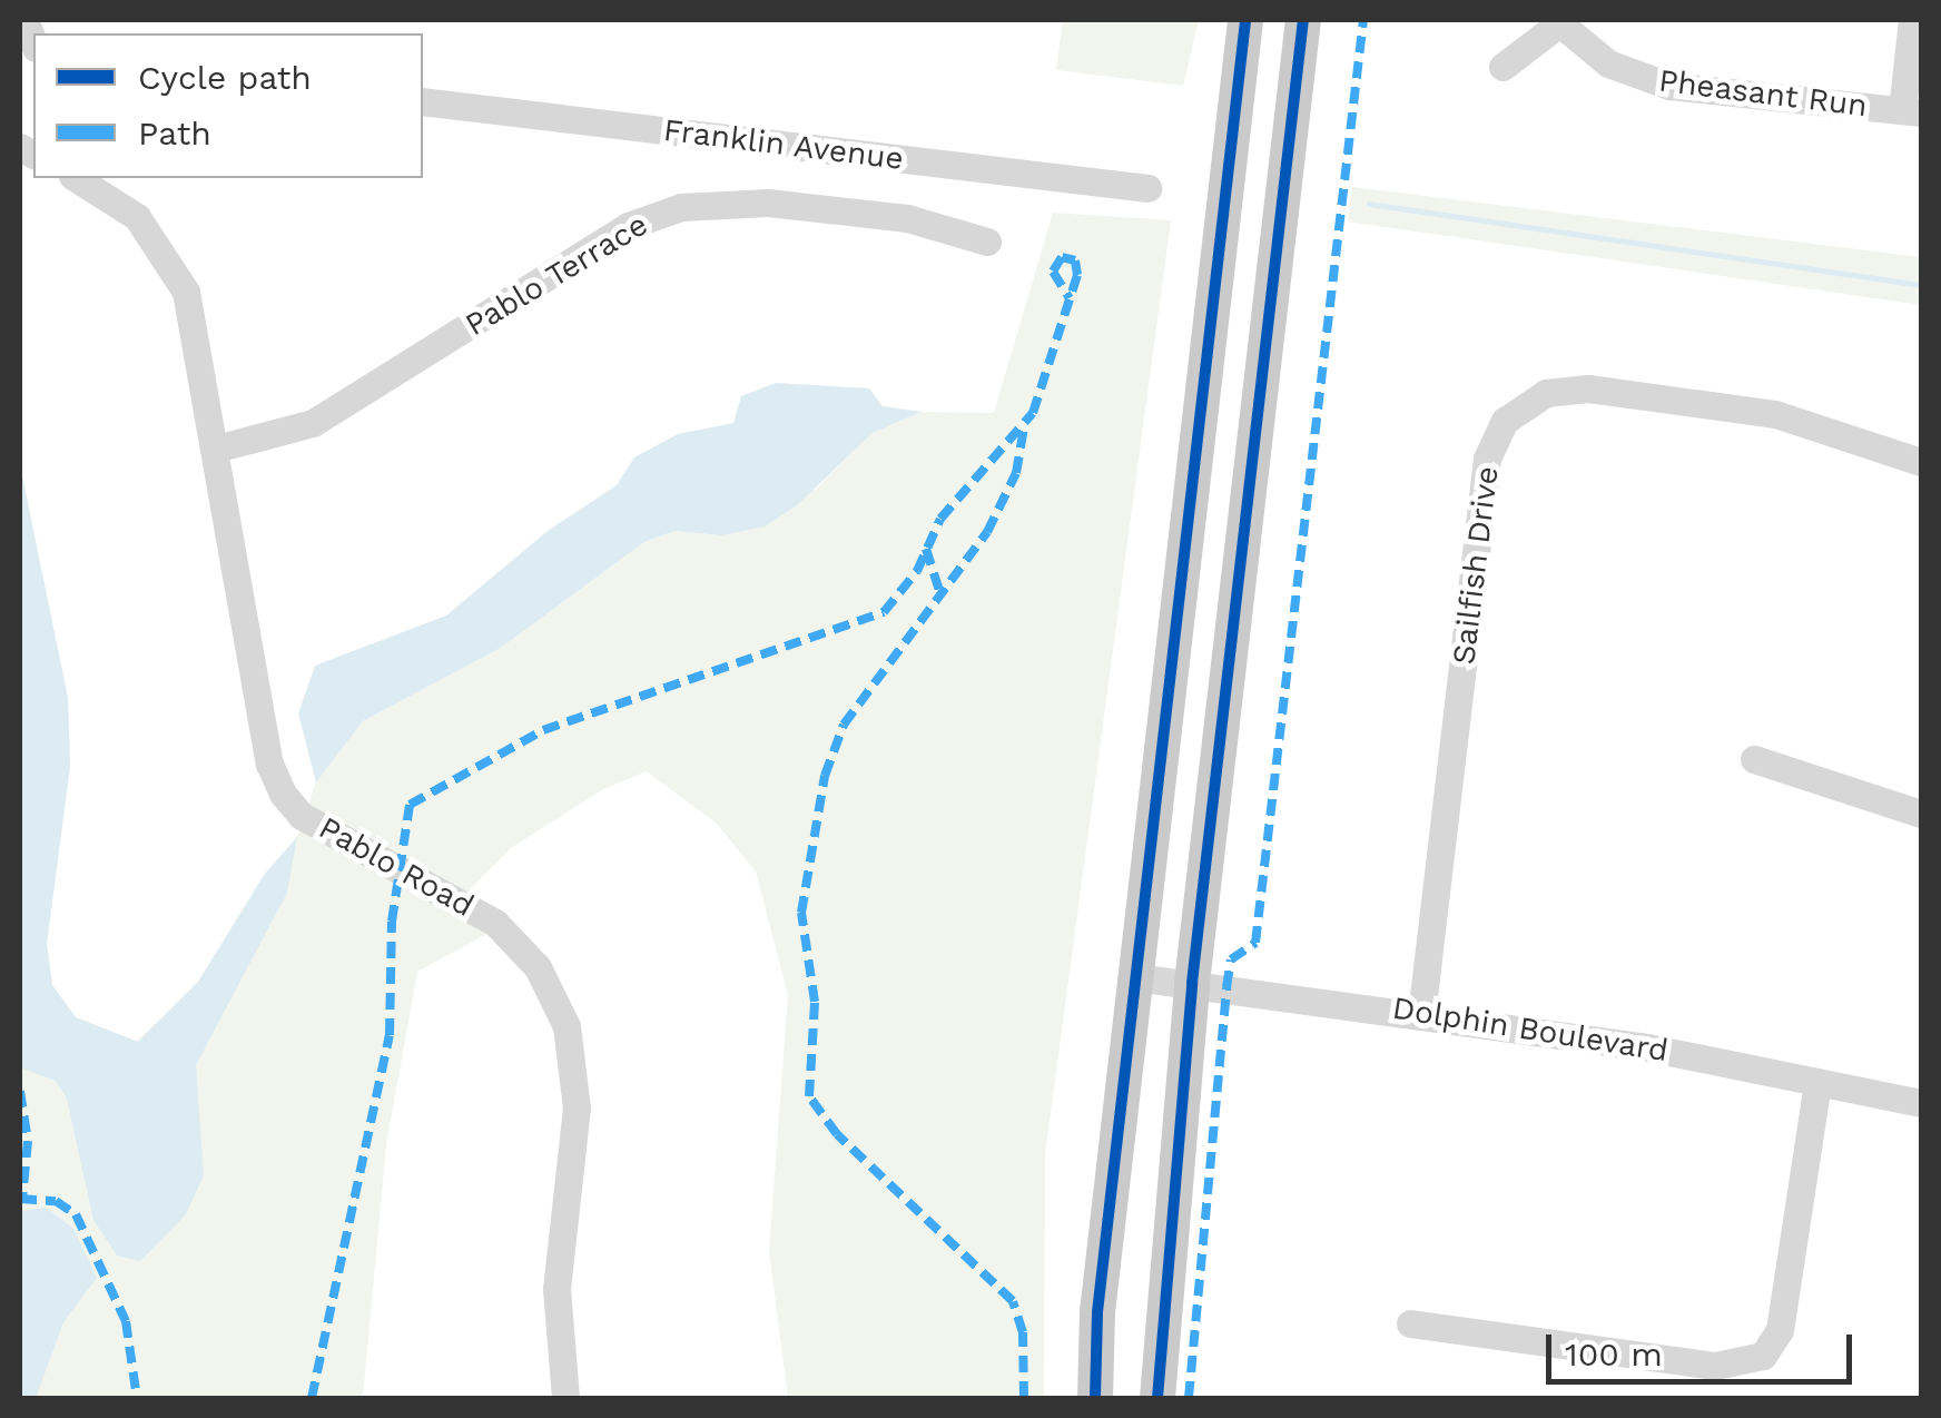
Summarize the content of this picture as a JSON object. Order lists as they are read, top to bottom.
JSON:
{
  "streets": {
    "street": [
      "Pheasant Run",
      "Franklin Avenue",
      "Pablo Terrace",
      "Sailfish Drive",
      "Pablo Road",
      "Dolphin Boulevard"
    ]
  },
  "crossings": [
    ["Pablo Terrace", "Pablo Road"],
    ["Sailfish Drive", "Dolphin Boulevard"]
  ],
  "legend": ["Cycle path", "Path"],
  "scale_bar": "100 m"
}
